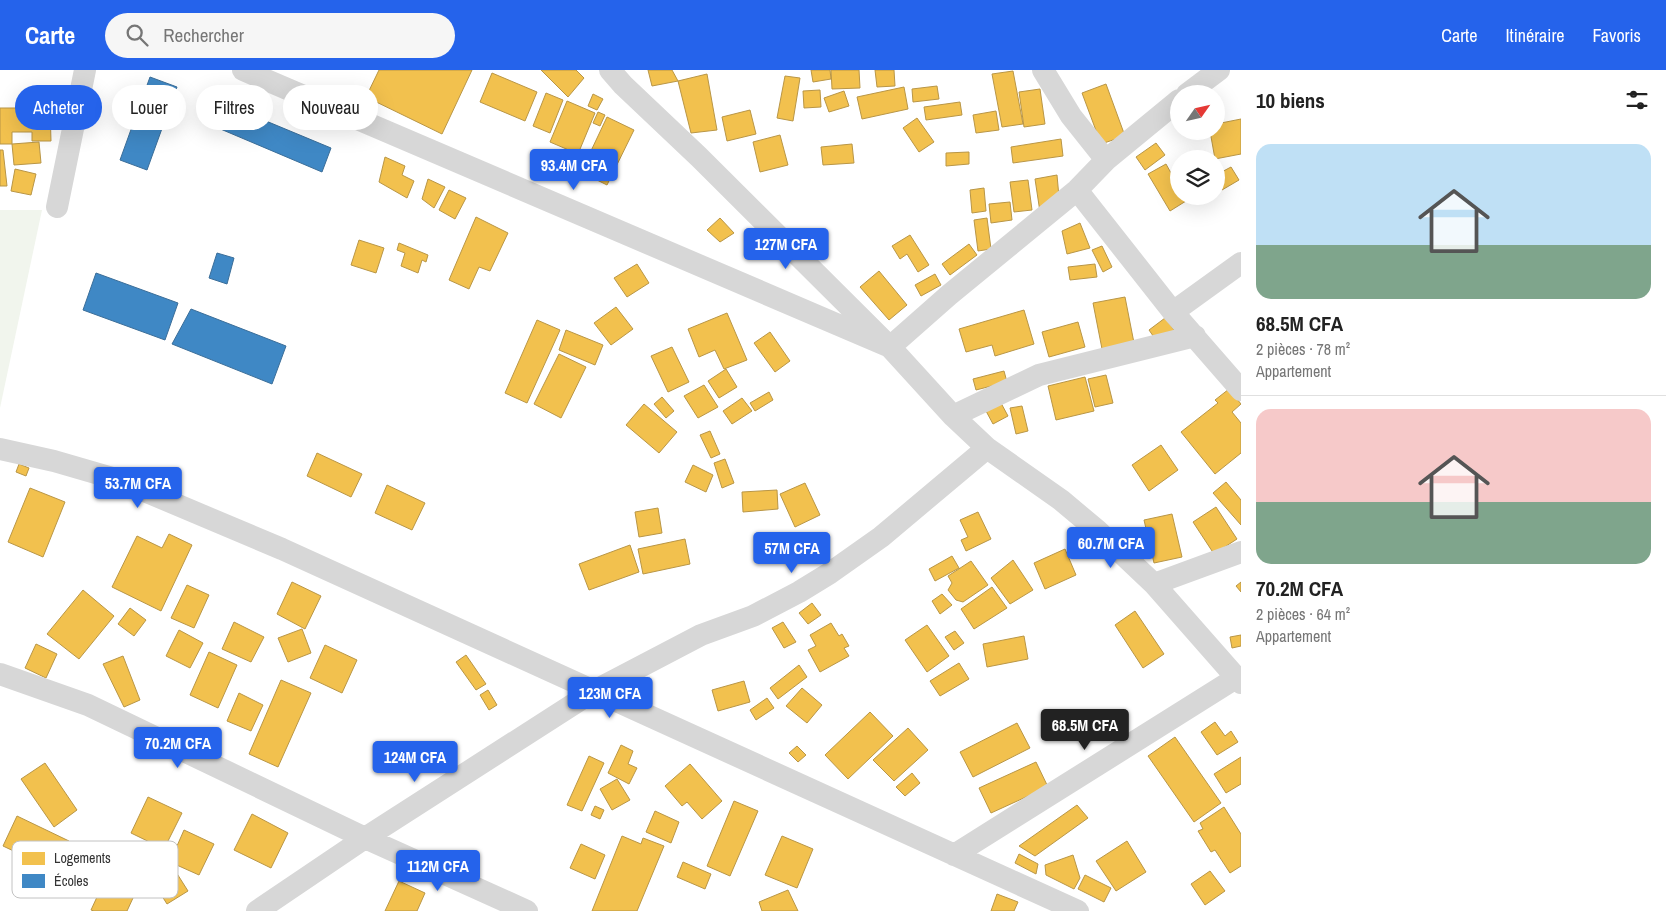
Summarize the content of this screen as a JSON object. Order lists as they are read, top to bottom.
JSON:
{
  "legend": ["Logements", "Écoles"],
  "north": "top right",
  "page": {
    "header": "Carte",
    "search": "Rechercher",
    "nav": ["Carte", "Itinéraire", "Favoris"],
    "heading": "10 biens",
    "chip": [
      "Acheter",
      "Louer",
      "Filtres",
      "Nouveau"
    ],
    "list": [
      {
        "name": "68.5M CFA",
        "note": "2 pièces · 78 m² · Appartement"
      },
      {
        "name": "70.2M CFA",
        "note": "2 pièces · 64 m² · Appartement"
      }
    ],
    "price": [
      "93.4M CFA",
      "127M CFA",
      "53.7M CFA",
      "60.7M CFA",
      "57M CFA",
      "123M CFA",
      "68.5M CFA",
      "70.2M CFA",
      "124M CFA",
      "112M CFA"
    ]
  }
}
